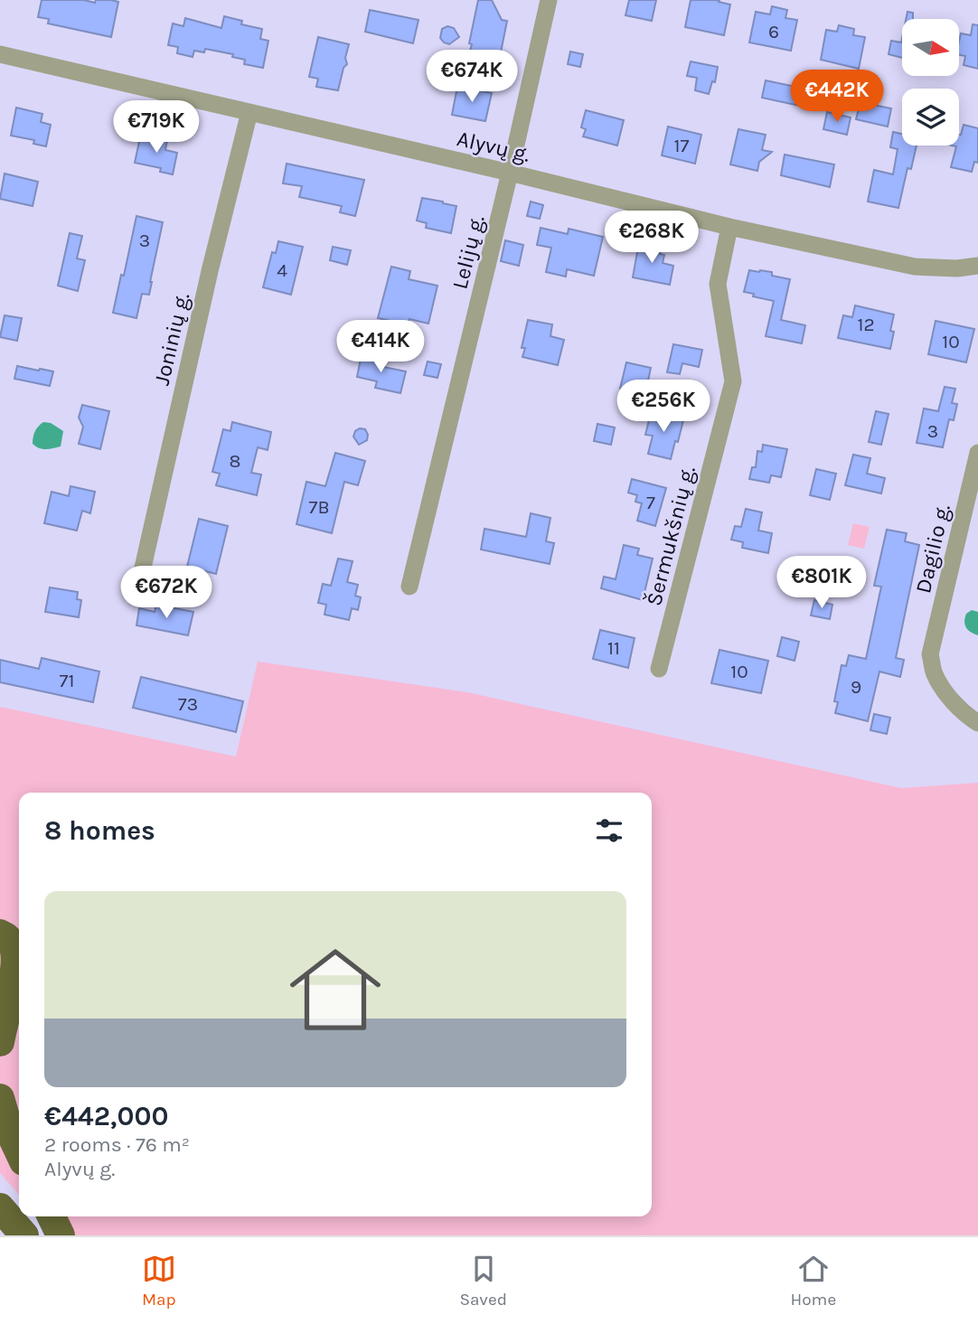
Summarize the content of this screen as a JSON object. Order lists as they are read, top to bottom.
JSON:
{
  "streets": {
    "street": [
      "Alyvų g.",
      "Lelijų g.",
      "Joninių g.",
      "Šermukšnių g.",
      "Dagilio g."
    ]
  },
  "crossings": [
    ["Alyvų g.", "Lelijų g."],
    ["Alyvų g.", "Joninių g."],
    ["Alyvų g.", "Šermukšnių g."]
  ],
  "house_numbers": [
    "6",
    "17",
    "3",
    "4",
    "12",
    "10",
    "3",
    "8",
    "7",
    "7B",
    "11",
    "10",
    "71",
    "9",
    "73"
  ],
  "north": "right",
  "page": {
    "price": [
      "€674K",
      "€442K",
      "€719K",
      "€268K",
      "€414K",
      "€256K",
      "€801K",
      "€672K"
    ],
    "heading": "8 homes",
    "list": [
      {
        "name": "€442,000",
        "note": "2 rooms · 76 m² · Alyvų g."
      }
    ],
    "tabs": ["Map", "Saved", "Home"]
  }
}
